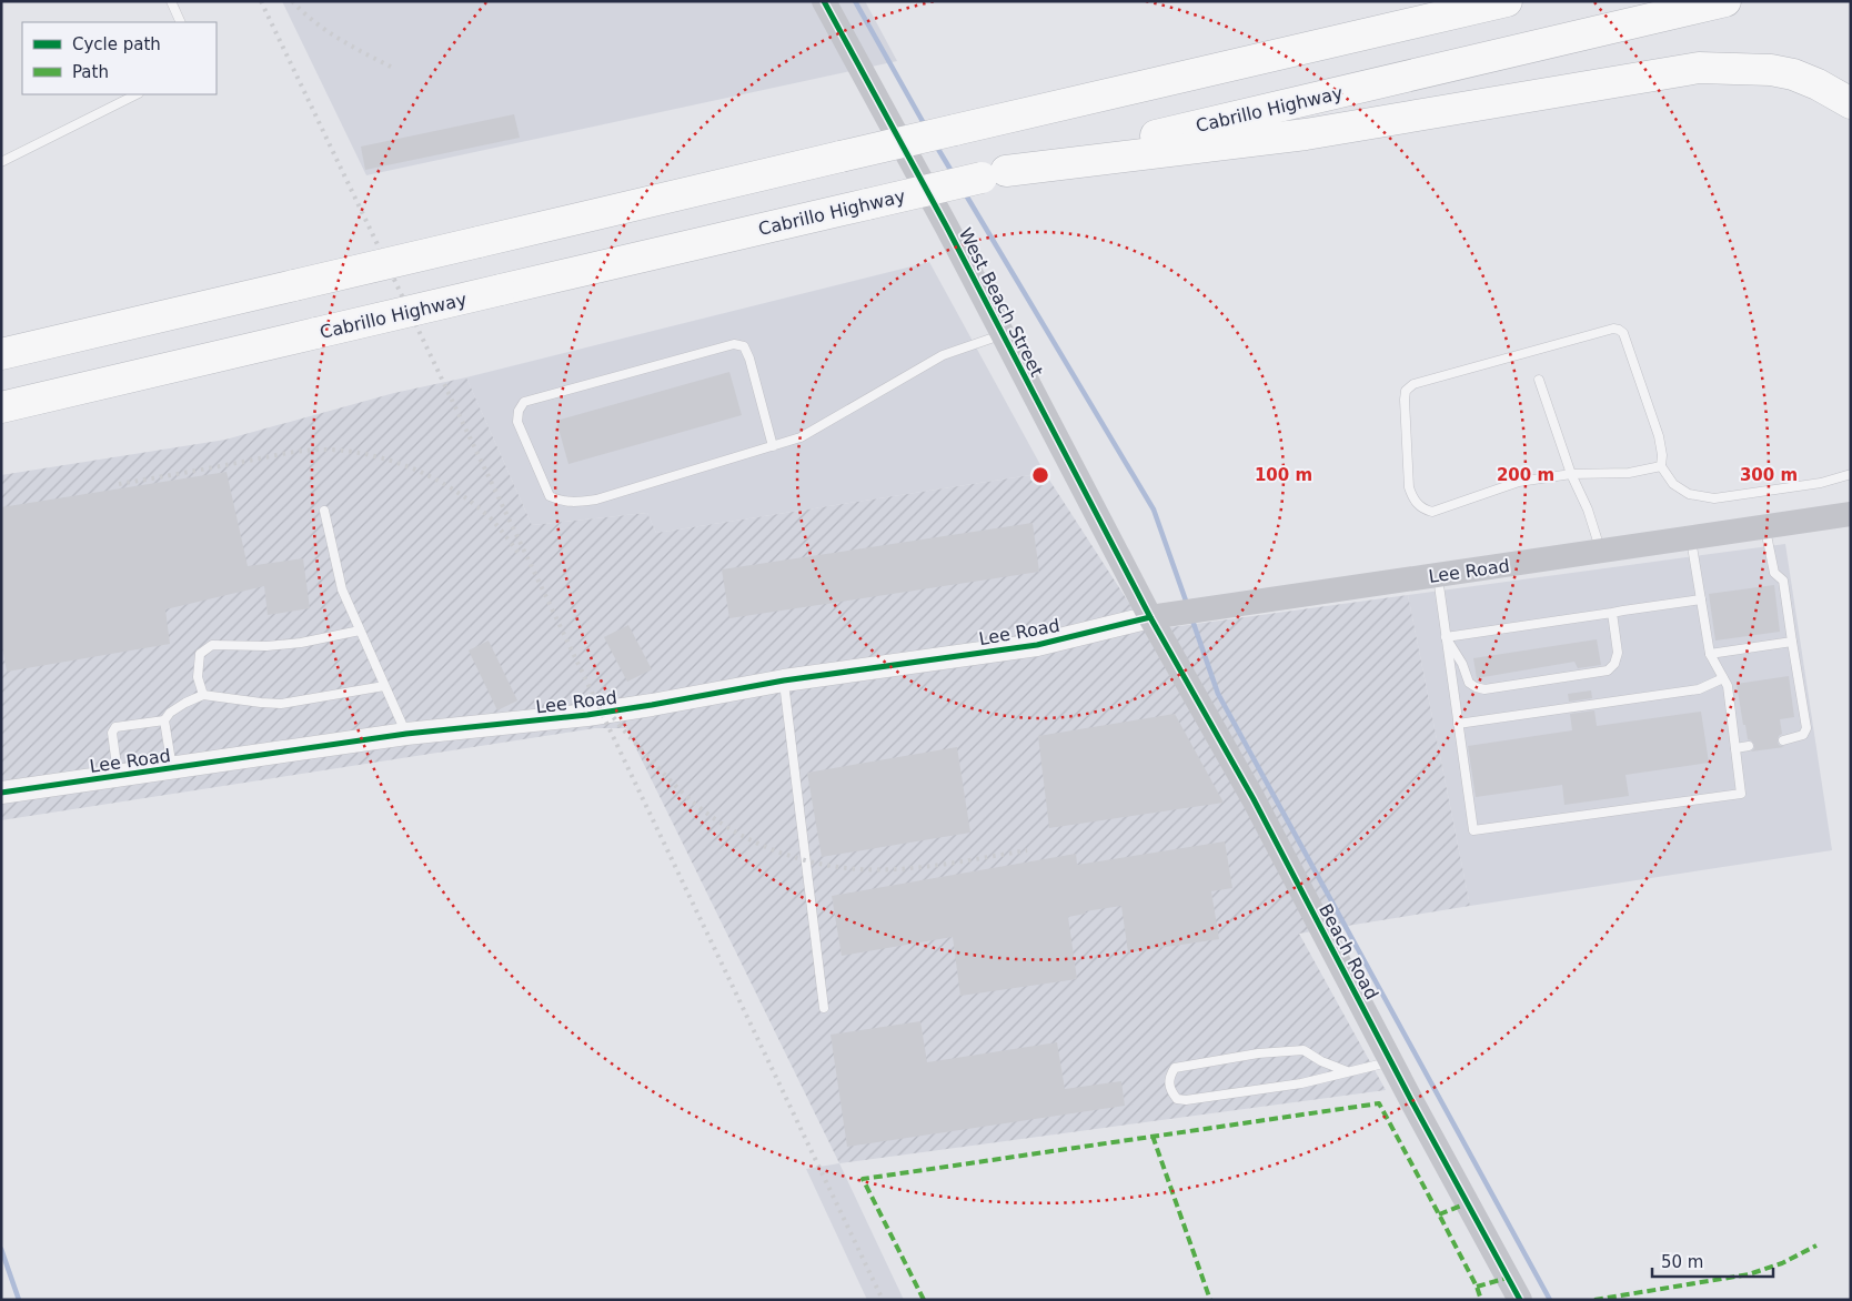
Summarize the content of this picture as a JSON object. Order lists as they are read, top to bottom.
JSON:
{
  "streets": {
    "highway": ["Cabrillo Highway"],
    "main road": ["West Beach Street", "Lee Road", "Beach Road"]
  },
  "crossings": [
    ["West Beach Street", "Lee Road"],
    ["West Beach Street", "Beach Road"],
    ["Lee Road", "Beach Road"]
  ],
  "legend": ["Cycle path", "Path"],
  "scale_bar": "50 m",
  "rings": ["100 m", "200 m", "300 m"]
}
